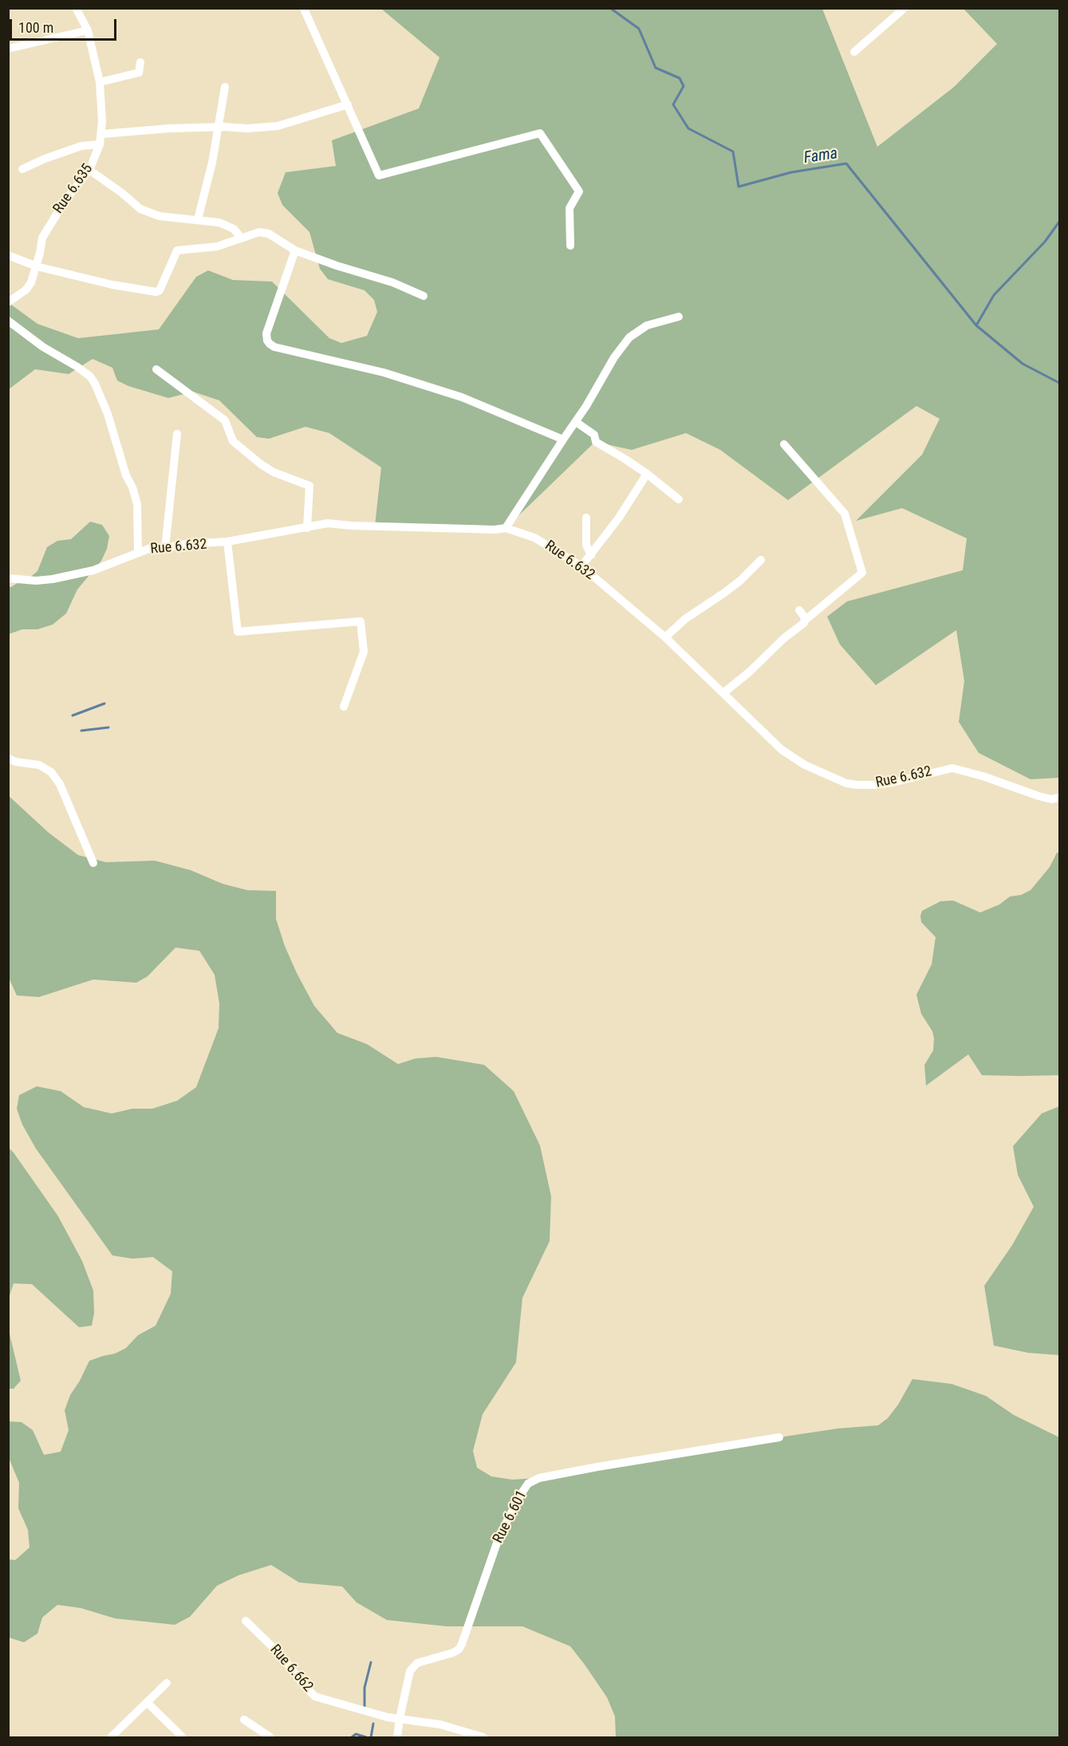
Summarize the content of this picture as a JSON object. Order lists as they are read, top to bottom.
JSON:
{
  "streets": {
    "street": [
      "Rue 6.635",
      "Rue 6.632",
      "Rue 6.601",
      "Rue 6.662"
    ]
  },
  "crossings": [
    ["Rue 6.601", "Rue 6.662"]
  ],
  "water": ["Fama"],
  "scale_bar": "100 m"
}
